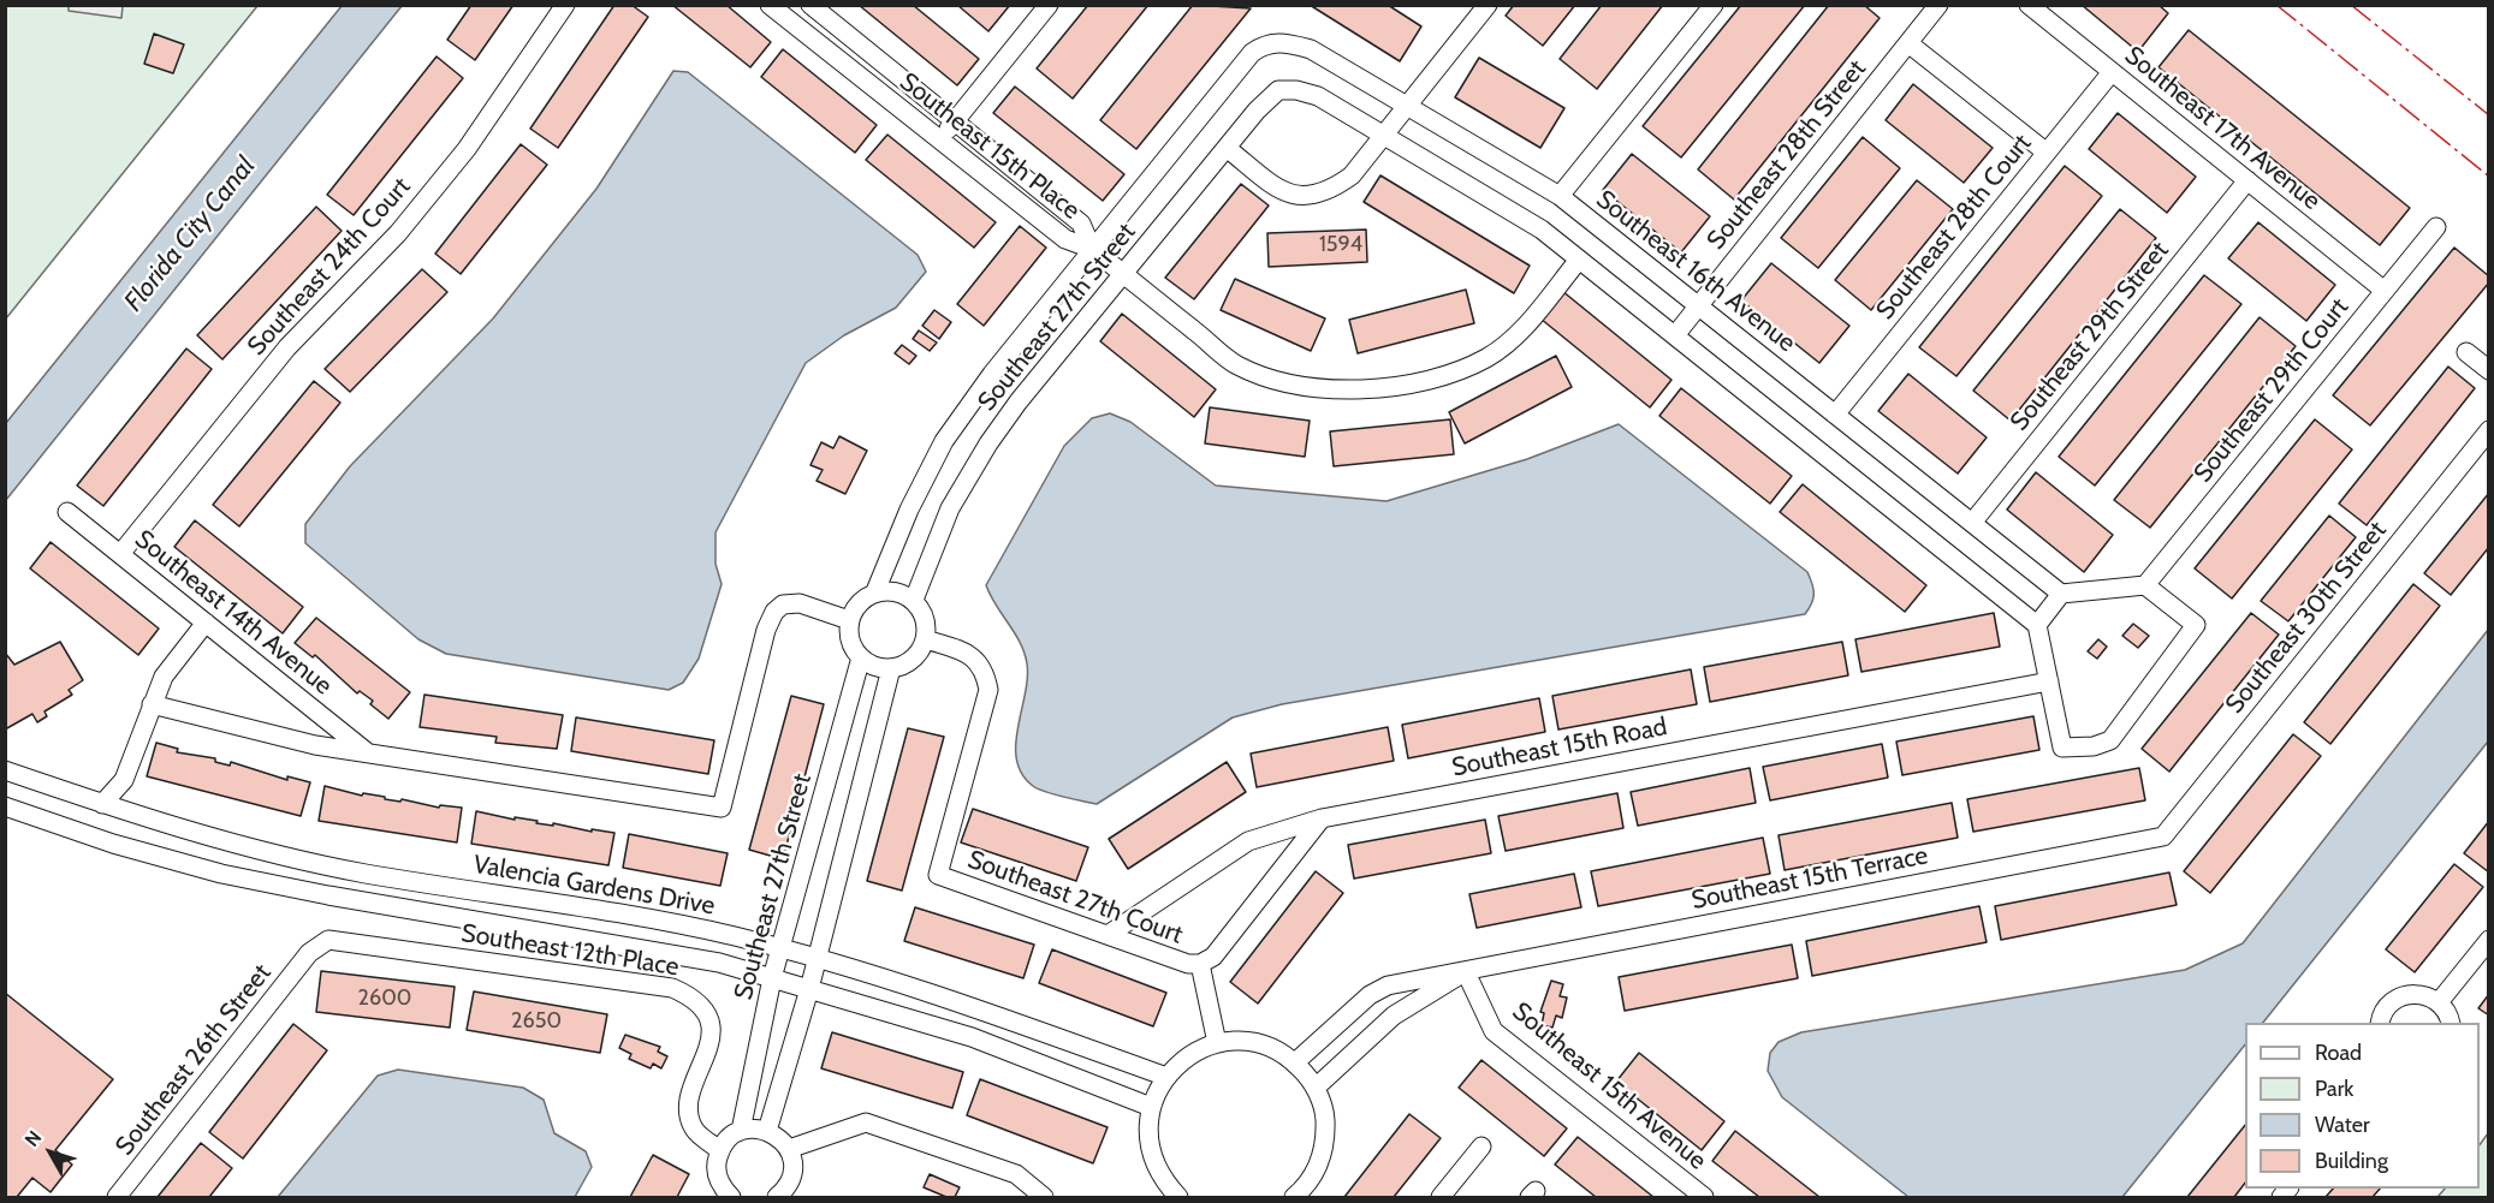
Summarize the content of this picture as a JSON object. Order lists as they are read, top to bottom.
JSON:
{
  "streets": {
    "street": [
      "Southeast 17th Avenue",
      "Southeast 15th Place",
      "Southeast 28th Street",
      "Southeast 28th Court",
      "Southeast 24th Court",
      "Southeast 16th Avenue",
      "Southeast 27th Street",
      "Southeast 29th Street",
      "Southeast 29th Court",
      "Southeast 14th Avenue",
      "Southeast 30th Street",
      "Southeast 15th Road",
      "Southeast 15th Terrace",
      "Valencia Gardens Drive",
      "Southeast 27th Court",
      "Southeast 12th Place",
      "Southeast 26th Street",
      "Southeast 15th Avenue"
    ]
  },
  "crossings": [
    ["Southeast 17th Avenue", "Southeast 28th Court"],
    ["Southeast 17th Avenue", "Southeast 29th Street"],
    ["Southeast 17th Avenue", "Southeast 29th Court"],
    ["Southeast 15th Place", "Southeast 27th Street"],
    ["Southeast 28th Street", "Southeast 16th Avenue"],
    ["Southeast 28th Court", "Southeast 16th Avenue"],
    ["Southeast 24th Court", "Southeast 14th Avenue"],
    ["Southeast 16th Avenue", "Southeast 27th Street"],
    ["Southeast 16th Avenue", "Southeast 29th Street"],
    ["Southeast 27th Street", "Valencia Gardens Drive"],
    ["Southeast 27th Street", "Southeast 27th Court"],
    ["Southeast 30th Street", "Southeast 15th Terrace"],
    ["Southeast 15th Road", "Southeast 27th Court"],
    ["Southeast 15th Terrace", "Southeast 15th Avenue"],
    ["Southeast 12th Place", "Southeast 26th Street"]
  ],
  "water": ["Florida City Canal"],
  "house_numbers": ["1594", "2600", "2650"],
  "legend": [
    "Road",
    "Park",
    "Water",
    "Building"
  ],
  "north": "top left"
}
